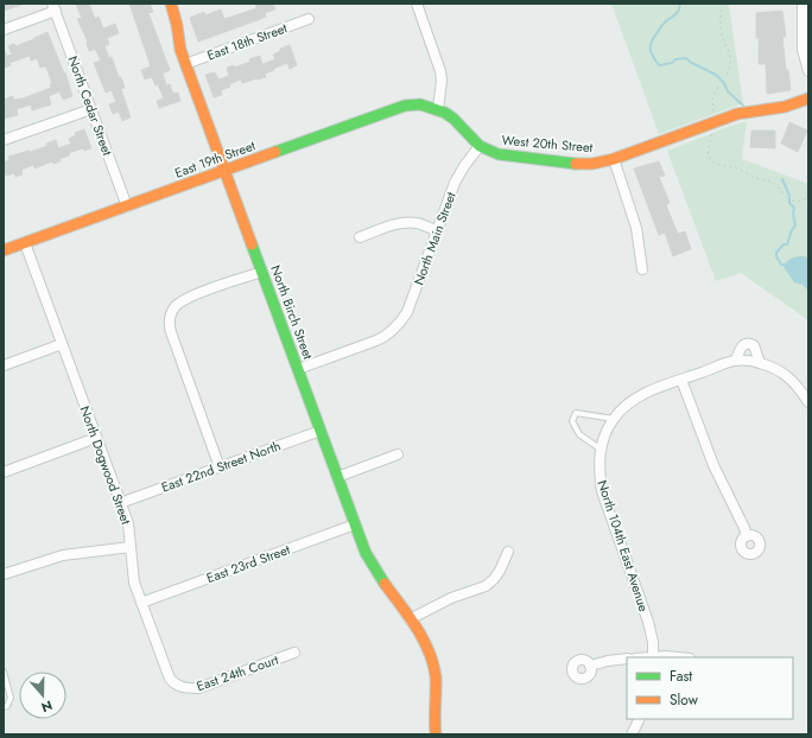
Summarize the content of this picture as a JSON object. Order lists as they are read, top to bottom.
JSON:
{
  "streets": {
    "street": [
      "East 18th Street",
      "North Cedar Street",
      "West 20th Street",
      "East 19th Street",
      "North Main Street",
      "North Birch Street",
      "North Dogwood Street",
      "East 22nd Street North",
      "North 104th East Avenue",
      "East 23rd Street",
      "East 24th Court"
    ]
  },
  "crossings": [
    ["East 18th Street", "North Birch Street"],
    ["North Cedar Street", "East 19th Street"],
    ["West 20th Street", "North Main Street"],
    ["East 19th Street", "North Birch Street"],
    ["East 19th Street", "North Dogwood Street"],
    ["North Main Street", "North Birch Street"],
    ["North Birch Street", "East 22nd Street North"],
    ["North Birch Street", "East 23rd Street"],
    ["North Dogwood Street", "East 22nd Street North"],
    ["North Dogwood Street", "East 23rd Street"],
    ["North Dogwood Street", "East 24th Court"]
  ],
  "legend": ["Fast", "Slow"],
  "north": "bottom"
}
